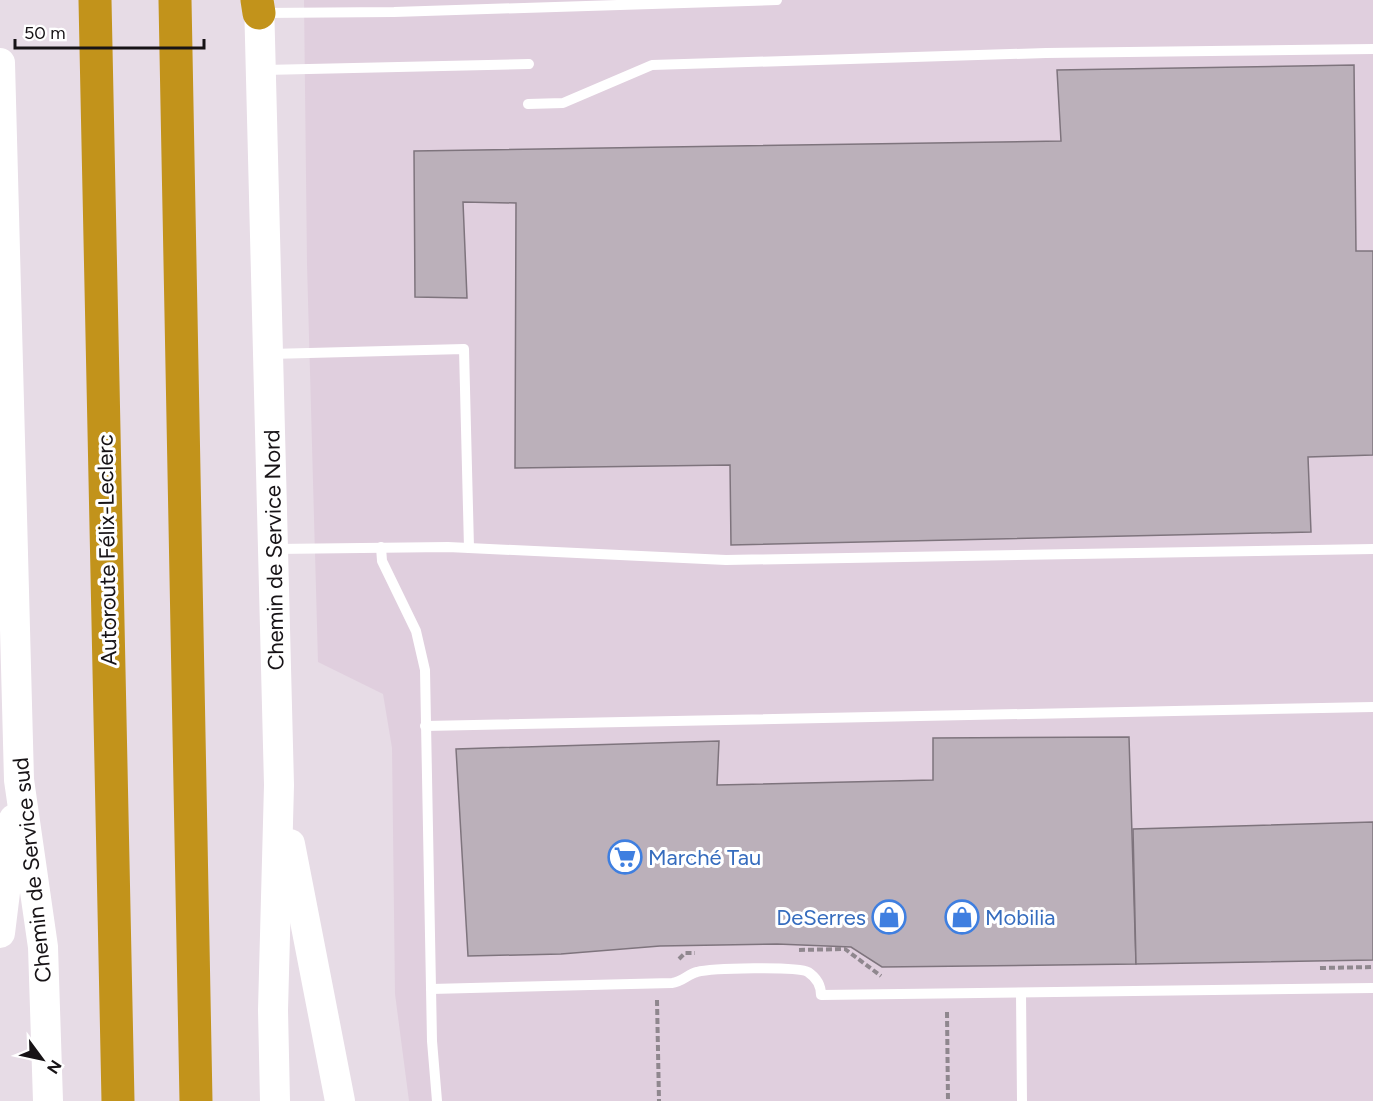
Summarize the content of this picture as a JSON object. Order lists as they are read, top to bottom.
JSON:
{
  "streets": {
    "highway": ["Autoroute Félix-Leclerc"],
    "main road": ["Chemin de Service Nord", "Chemin de Service sud"]
  },
  "places": {
    "supermarket": ["Marché Tau"],
    "shop": ["DeSerres", "Mobilia"]
  },
  "scale_bar": "50 m",
  "north": "bottom right"
}
